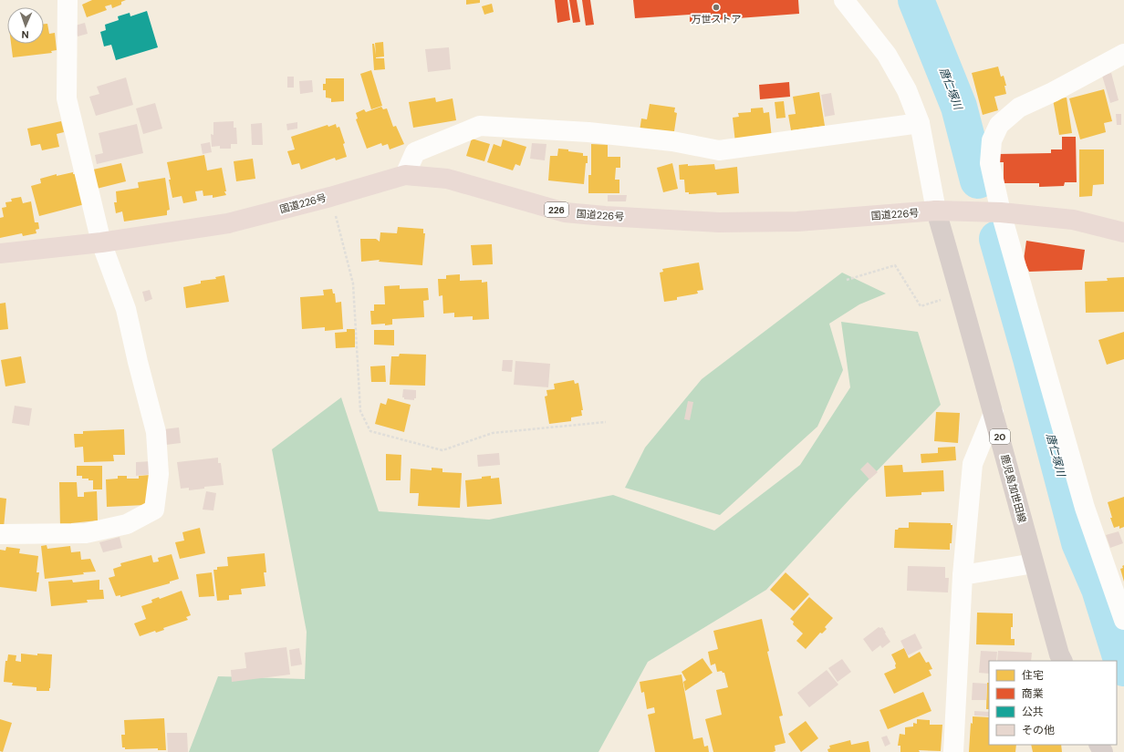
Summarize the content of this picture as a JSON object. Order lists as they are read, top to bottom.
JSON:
{
  "streets": {
    "highway": ["国道226号", "226"],
    "main road": ["20", "鹿児島加世田線"]
  },
  "crossings": [
    ["国道226号", "鹿児島加世田線"]
  ],
  "water": ["唐仁塚川"],
  "places": ["万世ストア"],
  "legend": [
    "住宅",
    "商業",
    "公共",
    "その他"
  ],
  "north": "bottom"
}
